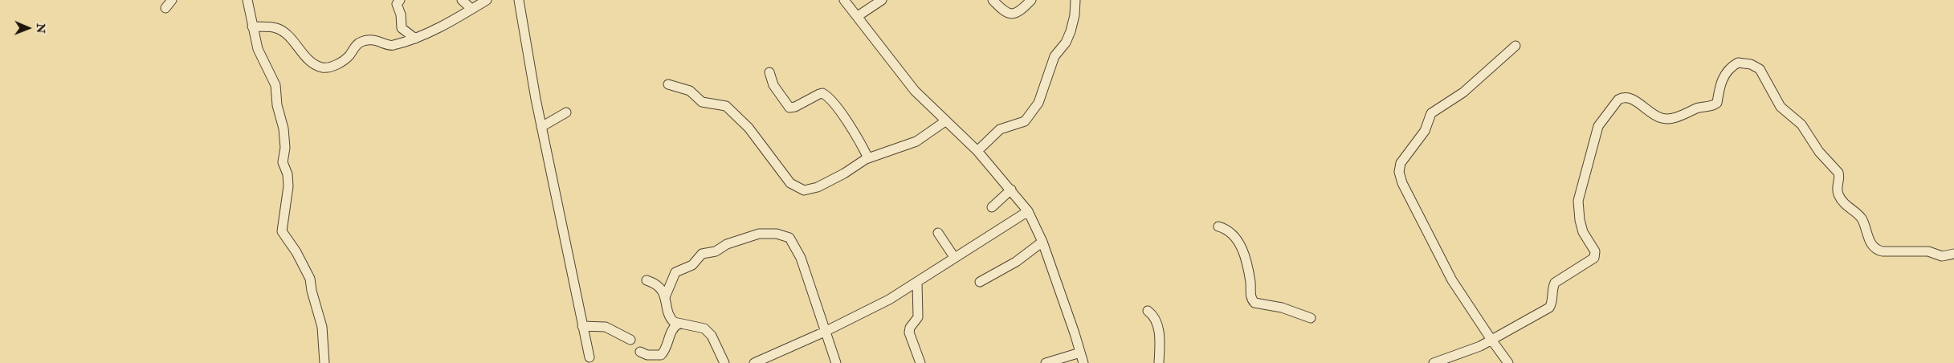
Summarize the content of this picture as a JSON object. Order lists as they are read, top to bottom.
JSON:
{
  "north": "right"
}
